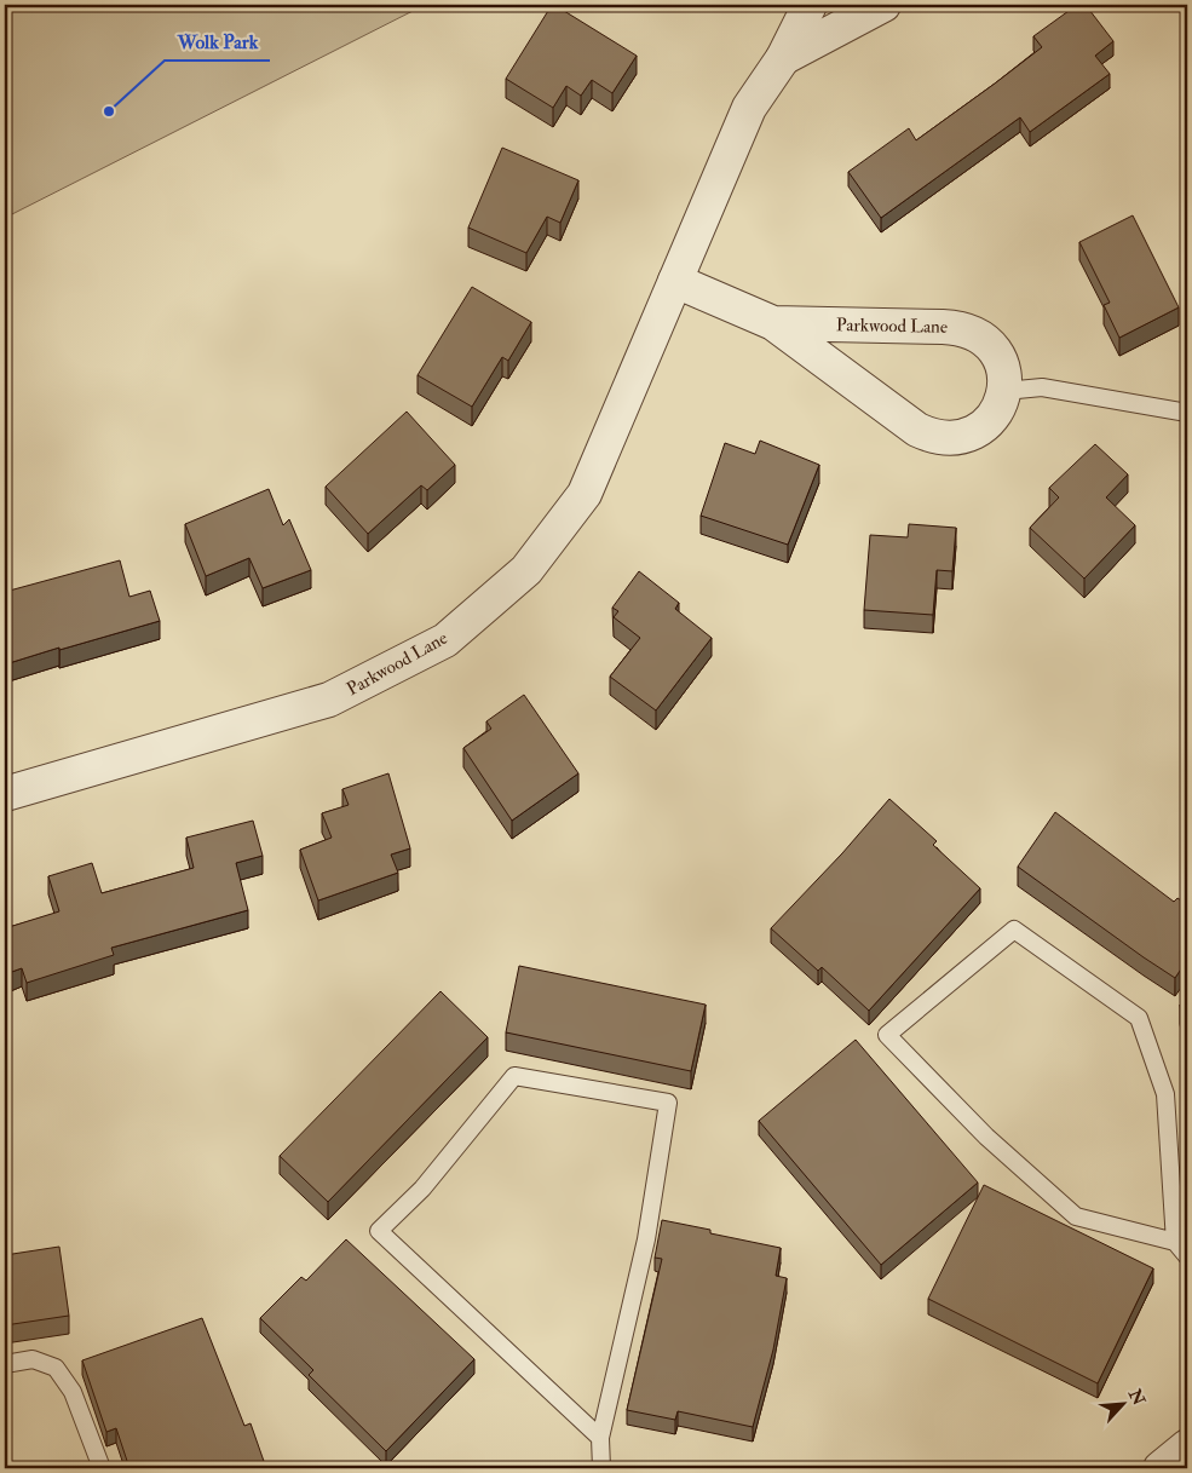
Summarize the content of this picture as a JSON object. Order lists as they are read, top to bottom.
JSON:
{
  "streets": {
    "street": ["Parkwood Lane"]
  },
  "places": ["Wolk Park"],
  "north": "top right"
}
